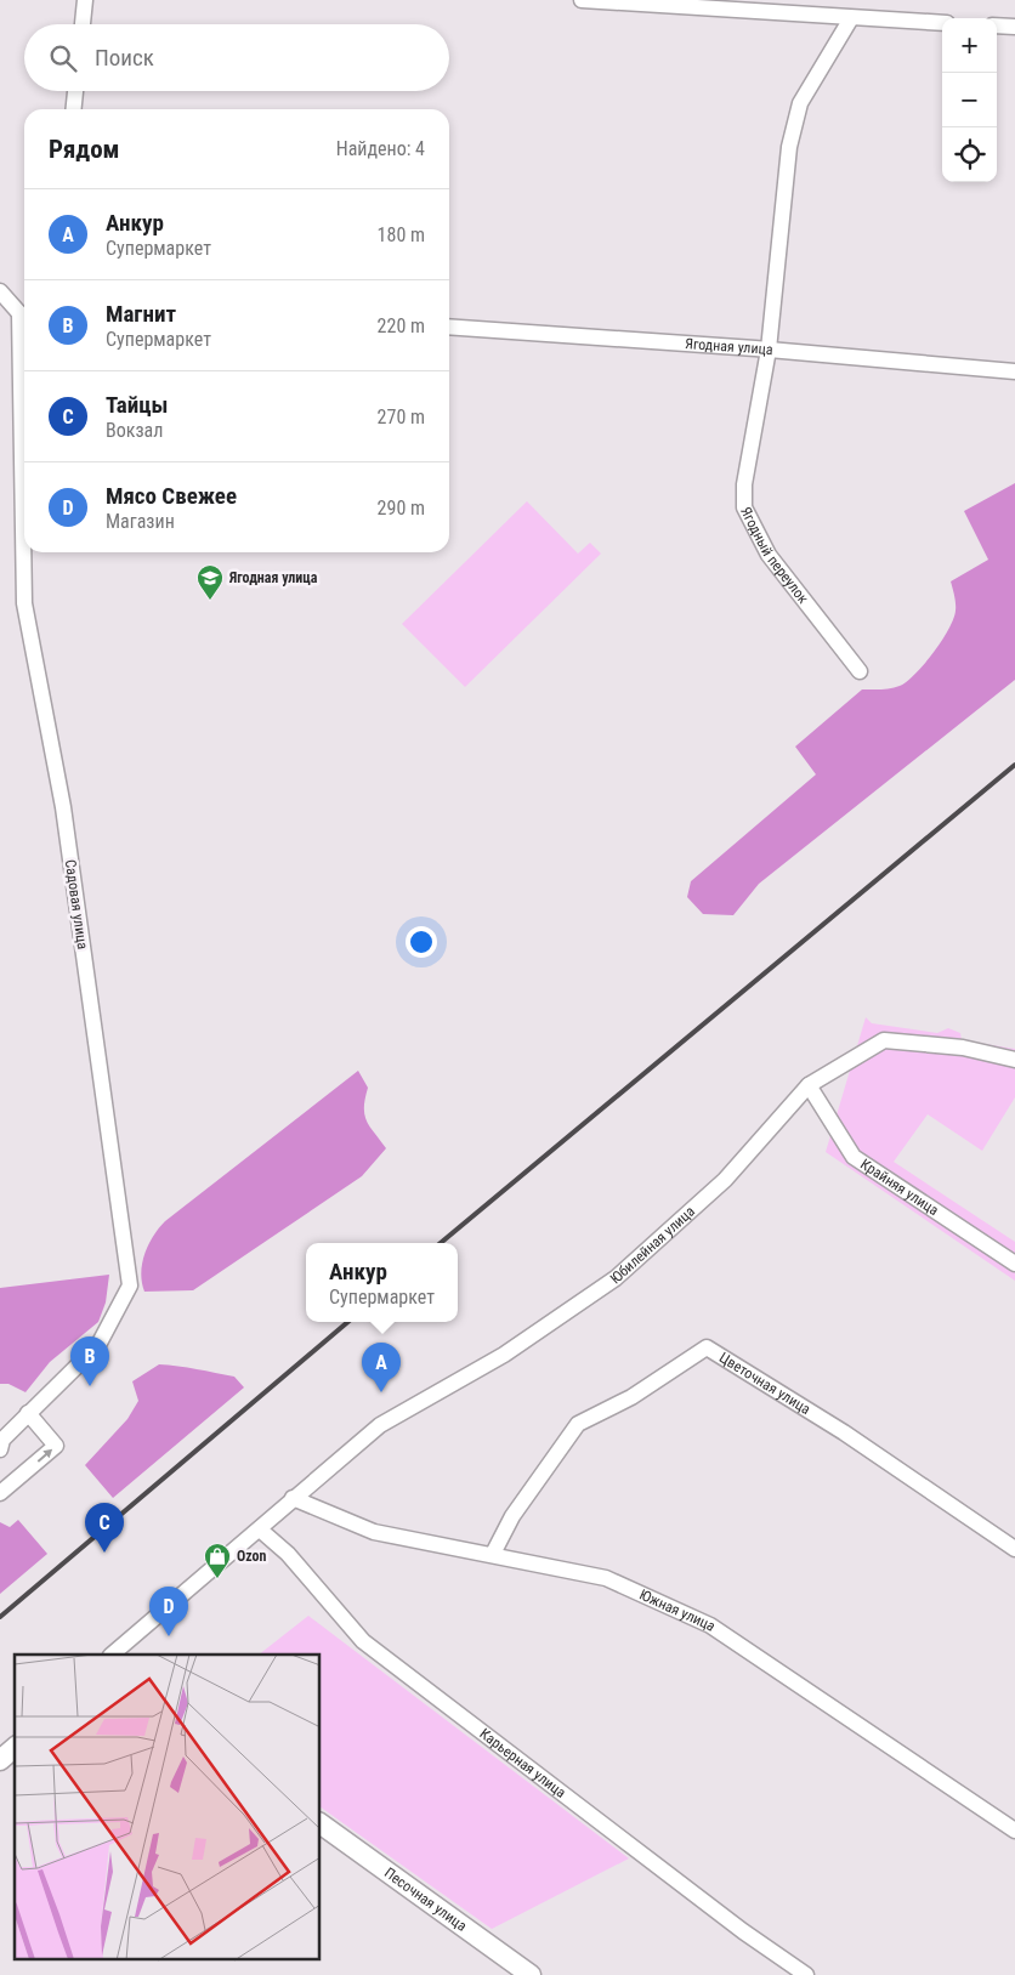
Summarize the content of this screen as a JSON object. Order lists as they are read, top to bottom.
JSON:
{
  "streets": {
    "street": [
      "Ягодная улица",
      "Ягодный переулок",
      "Садовая улица",
      "Крайняя улица",
      "Юбилейная улица",
      "Цветочная улица",
      "Южная улица",
      "Карьерная улица",
      "Песочная улица"
    ]
  },
  "crossings": [
    ["Ягодная улица", "Ягодный переулок"],
    ["Крайняя улица", "Юбилейная улица"],
    ["Юбилейная улица", "Южная улица"],
    ["Юбилейная улица", "Карьерная улица"],
    ["Цветочная улица", "Южная улица"]
  ],
  "places": {
    "school or university": ["Ягодная улица"],
    "shop": ["Ozon"]
  },
  "page": {
    "map_buttons": ["+", "−"],
    "search": "Поиск",
    "heading": ["Рядом", "Найдено: 4"],
    "list": [
      {
        "mark": "A",
        "name": "Анкур",
        "note": "Супермаркет",
        "value": "180 m"
      },
      {
        "mark": "B",
        "name": "Магнит",
        "note": "Супермаркет",
        "value": "220 m"
      },
      {
        "mark": "C",
        "name": "Тайцы",
        "note": "Вокзал",
        "value": "270 m"
      },
      {
        "mark": "D",
        "name": "Мясо Свежее",
        "note": "Магазин",
        "value": "290 m"
      }
    ],
    "popup": ["Анкур", "Супермаркет"],
    "pins": [
      "B",
      "A",
      "C",
      "D"
    ]
  }
}
